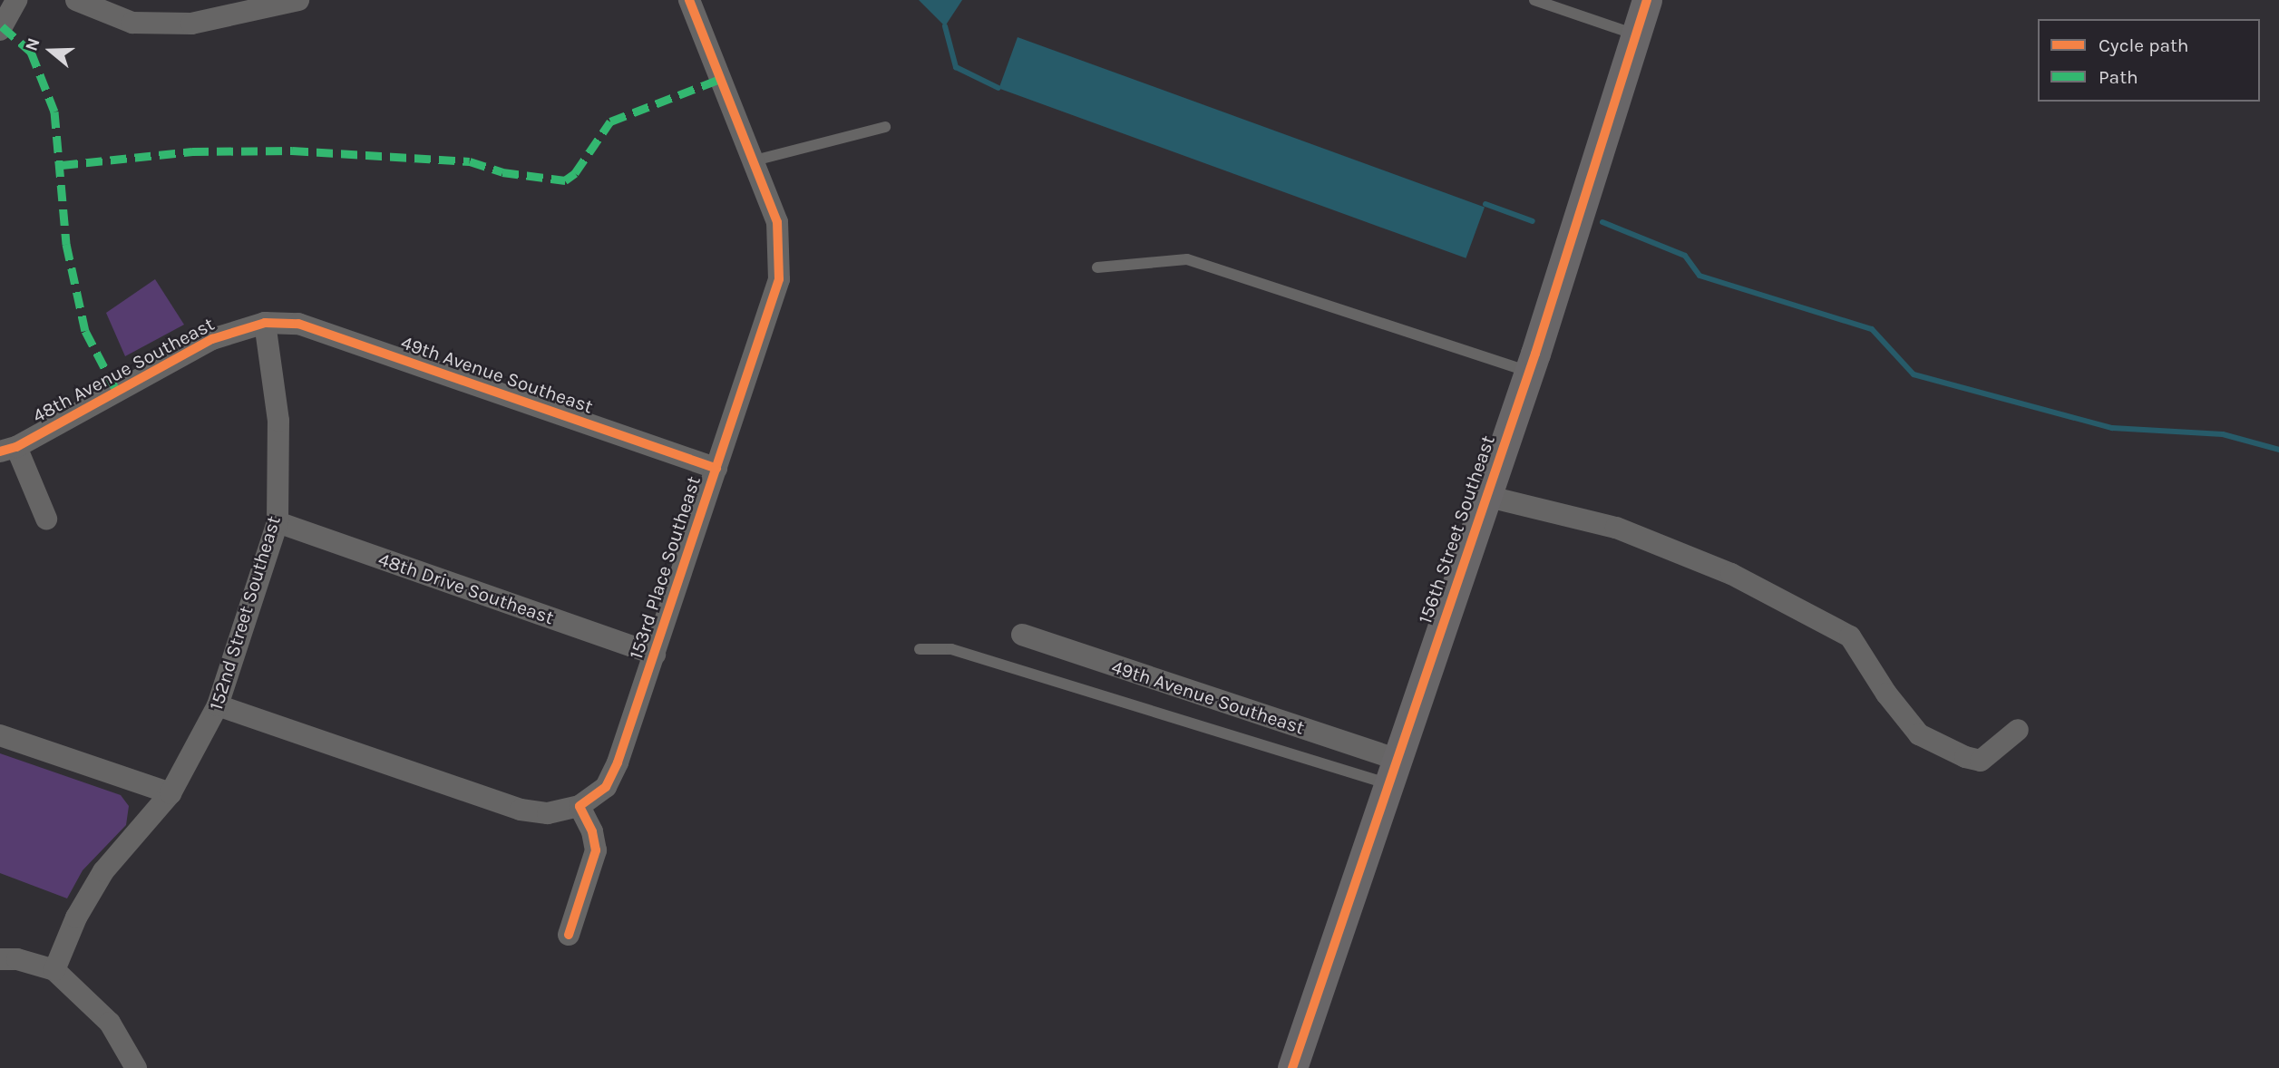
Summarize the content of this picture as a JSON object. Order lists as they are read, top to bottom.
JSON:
{
  "streets": {
    "street": [
      "48th Avenue Southeast",
      "49th Avenue Southeast",
      "156th Street Southeast",
      "153rd Place Southeast",
      "48th Drive Southeast",
      "152nd Street Southeast"
    ]
  },
  "crossings": [
    ["48th Avenue Southeast", "49th Avenue Southeast"],
    ["48th Avenue Southeast", "152nd Street Southeast"],
    ["49th Avenue Southeast", "156th Street Southeast"],
    ["49th Avenue Southeast", "153rd Place Southeast"],
    ["49th Avenue Southeast", "152nd Street Southeast"],
    ["153rd Place Southeast", "48th Drive Southeast"],
    ["48th Drive Southeast", "152nd Street Southeast"]
  ],
  "legend": ["Cycle path", "Path"],
  "north": "left"
}
